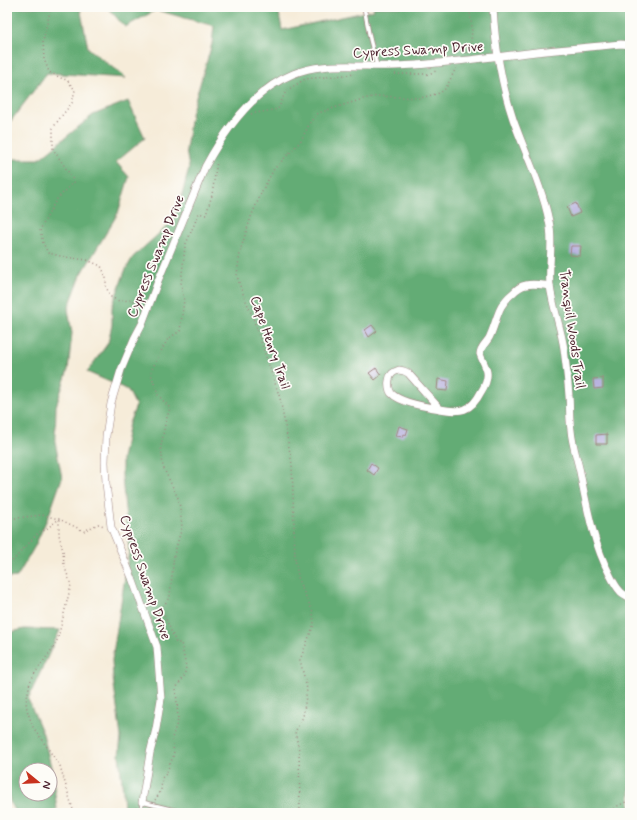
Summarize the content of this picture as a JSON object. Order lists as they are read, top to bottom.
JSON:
{
  "streets": {
    "street": ["Cypress Swamp Drive", "Tranquil Woods Trail"],
    "path": ["Cape Henry Trail"]
  },
  "crossings": [
    ["Cypress Swamp Drive", "Tranquil Woods Trail"],
    ["Cypress Swamp Drive", "Cape Henry Trail"]
  ],
  "north": "right"
}
